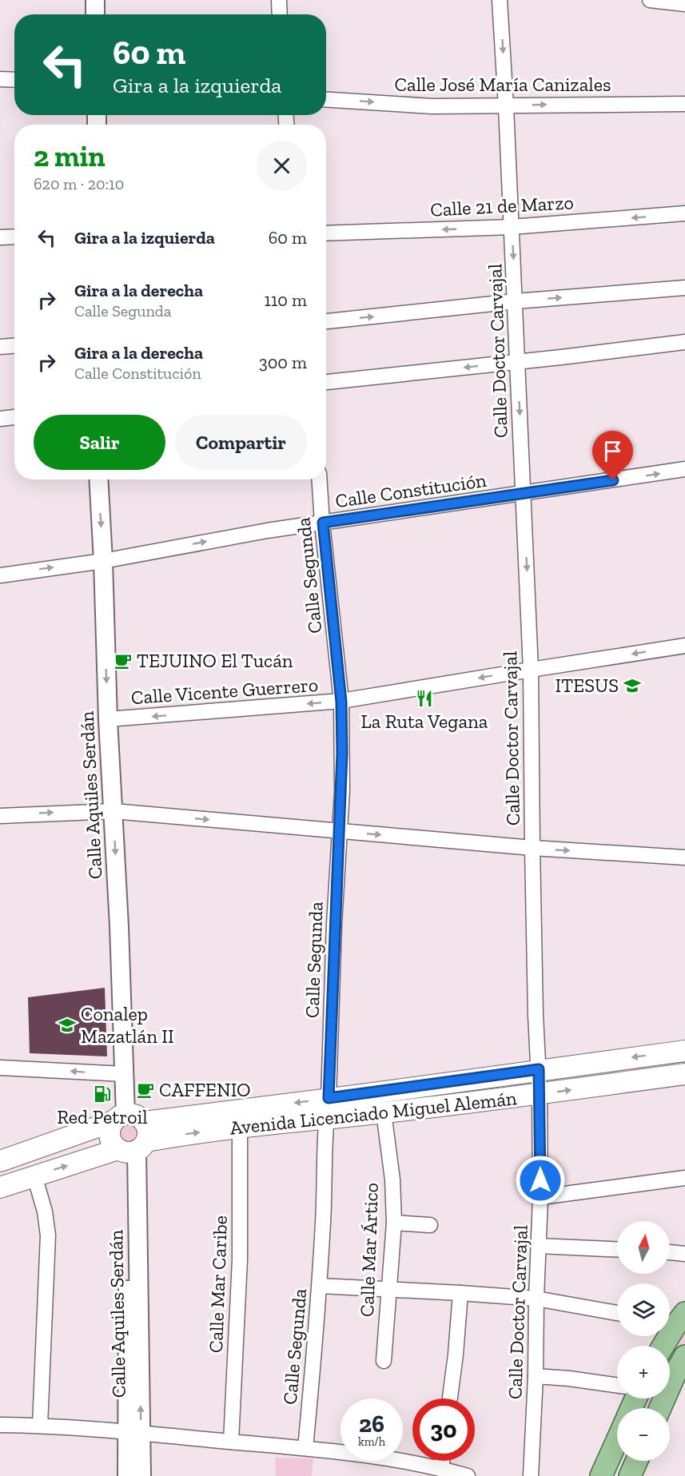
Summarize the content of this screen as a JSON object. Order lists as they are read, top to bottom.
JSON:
{
  "streets": {
    "main road": ["Avenida Licenciado Miguel Alemán"],
    "street": [
      "Calle José María Canizales",
      "Calle 21 de Marzo",
      "Calle Doctor Carvajal",
      "Calle Constitución",
      "Calle Segunda",
      "Calle Vicente Guerrero",
      "Calle Aquiles Serdán",
      "Calle Mar Ártico",
      "Calle Mar Caribe"
    ]
  },
  "crossings": [
    ["Calle José María Canizales", "Calle Doctor Carvajal"],
    ["Calle 21 de Marzo", "Calle Doctor Carvajal"],
    ["Calle Doctor Carvajal", "Calle Constitución"],
    ["Calle Doctor Carvajal", "Calle Vicente Guerrero"],
    ["Calle Doctor Carvajal", "Avenida Licenciado Miguel Alemán"],
    ["Calle Constitución", "Calle Segunda"],
    ["Calle Constitución", "Calle Aquiles Serdán"],
    ["Calle Segunda", "Calle Vicente Guerrero"],
    ["Calle Segunda", "Avenida Licenciado Miguel Alemán"],
    ["Calle Vicente Guerrero", "Calle Aquiles Serdán"],
    ["Calle Aquiles Serdán", "Avenida Licenciado Miguel Alemán"],
    ["Avenida Licenciado Miguel Alemán", "Calle Mar Ártico"],
    ["Avenida Licenciado Miguel Alemán", "Calle Mar Caribe"]
  ],
  "one_way": ["Calle José María Canizales", "Calle Constitución", "Calle Aquiles Serdán"],
  "places": {
    "cafe": ["TEJUINO El Tucán", "CAFFENIO"],
    "school or university": ["ITESUS", "Conalep Mazatlán II"],
    "restaurant": ["La Ruta Vegana"],
    "fuel station": ["Red Petroil"]
  },
  "north": "top",
  "page": {
    "turn": ["60 m", "Gira a la izquierda"],
    "heading": ["2 min", "620 m · 20:10"],
    "list": [
      {
        "name": "Gira a la izquierda",
        "value": "60 m"
      },
      {
        "name": "Gira a la derecha",
        "note": "Calle Segunda",
        "value": "110 m"
      },
      {
        "name": "Gira a la derecha",
        "note": "Calle Constitución",
        "value": "300 m"
      }
    ],
    "buttons": ["Salir", "Compartir"],
    "map_buttons": ["+", "−"],
    "speed": "26 km/h",
    "limit": "30"
  }
}
